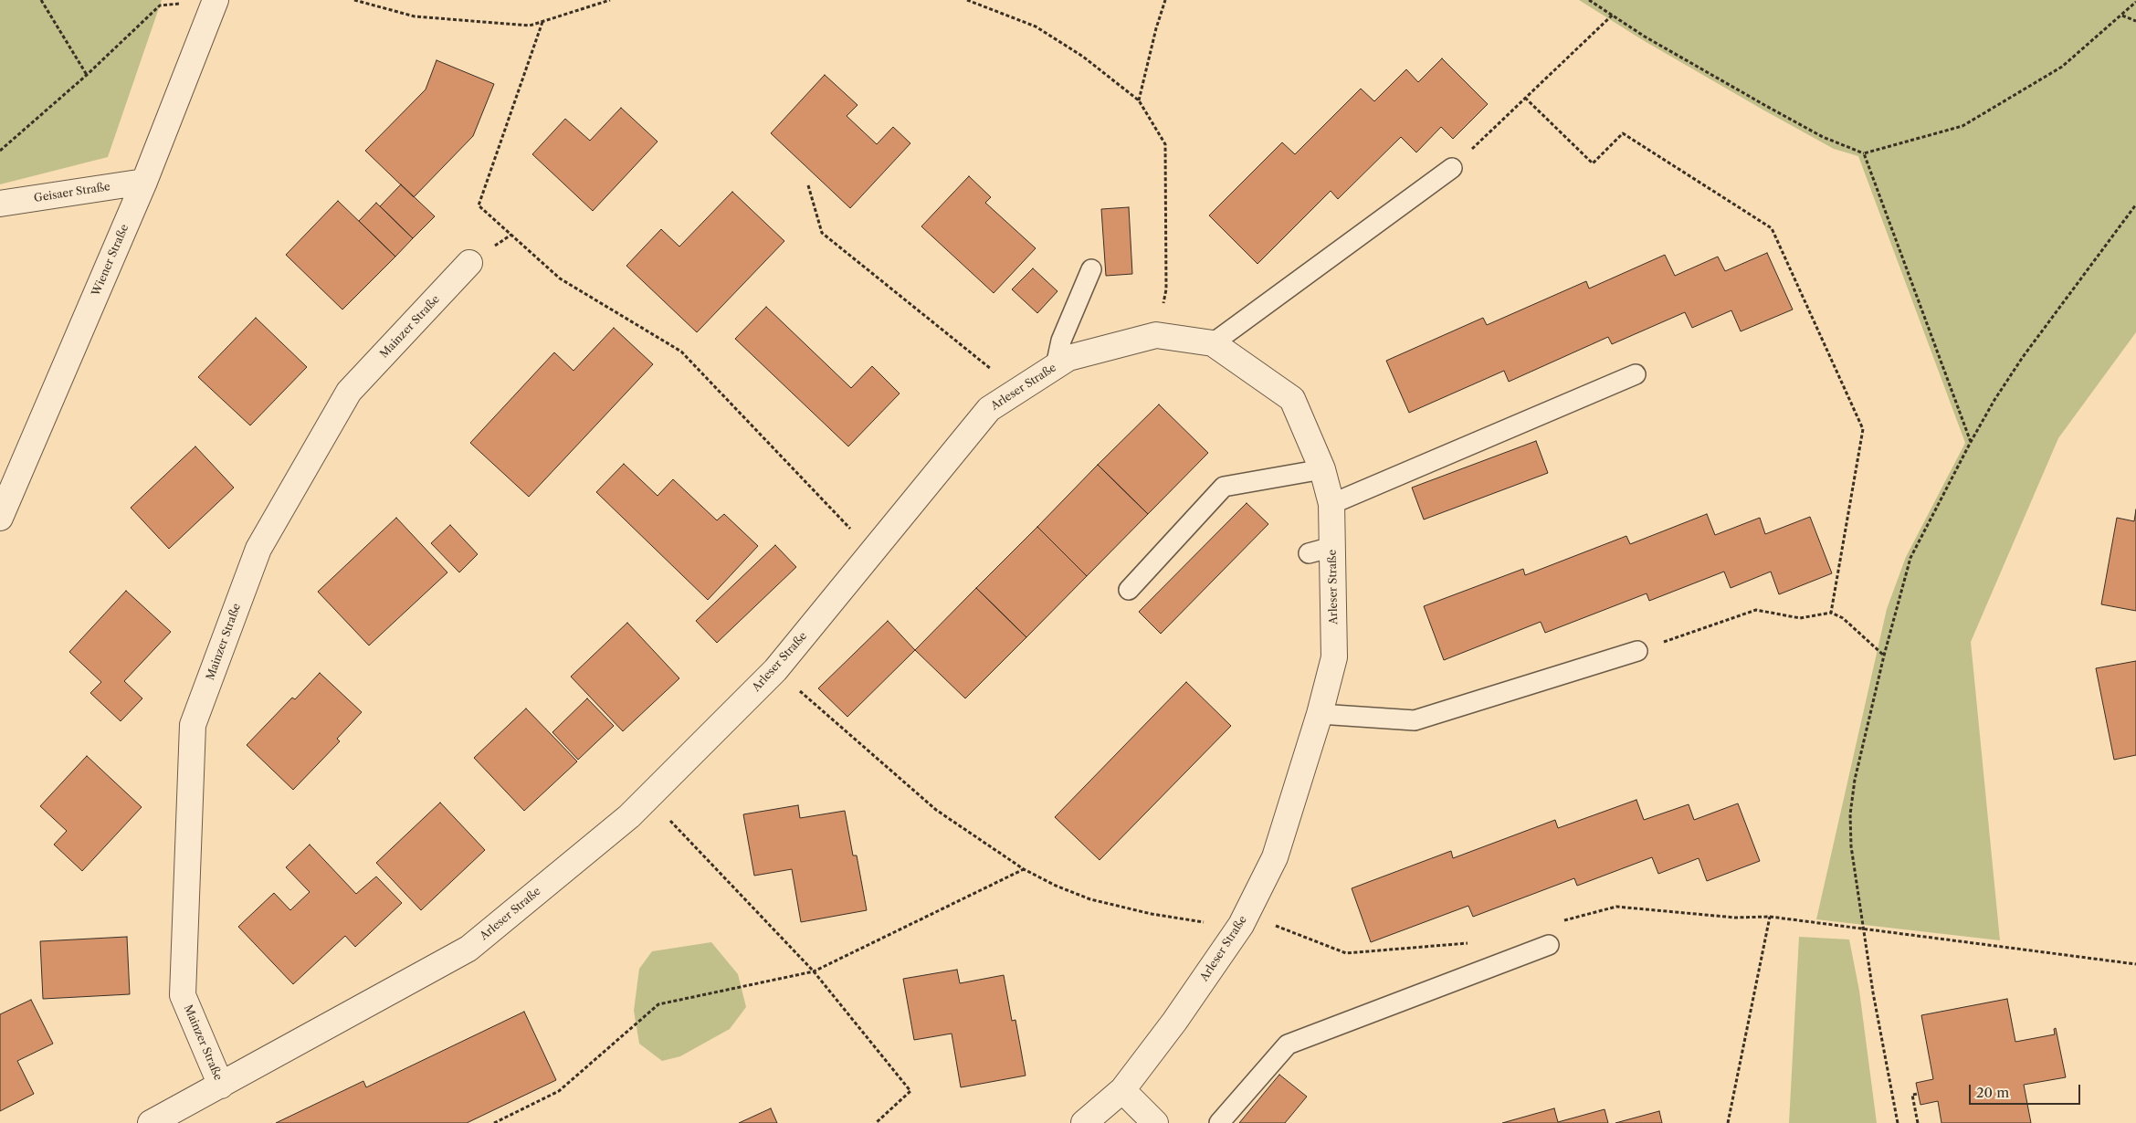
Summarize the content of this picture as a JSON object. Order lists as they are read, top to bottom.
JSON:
{
  "streets": {
    "street": [
      "Geisaer Straße",
      "Wiener Straße",
      "Mainzer Straße",
      "Arleser Straße"
    ]
  },
  "crossings": [
    ["Geisaer Straße", "Wiener Straße"],
    ["Mainzer Straße", "Arleser Straße"]
  ],
  "scale_bar": "20 m"
}
